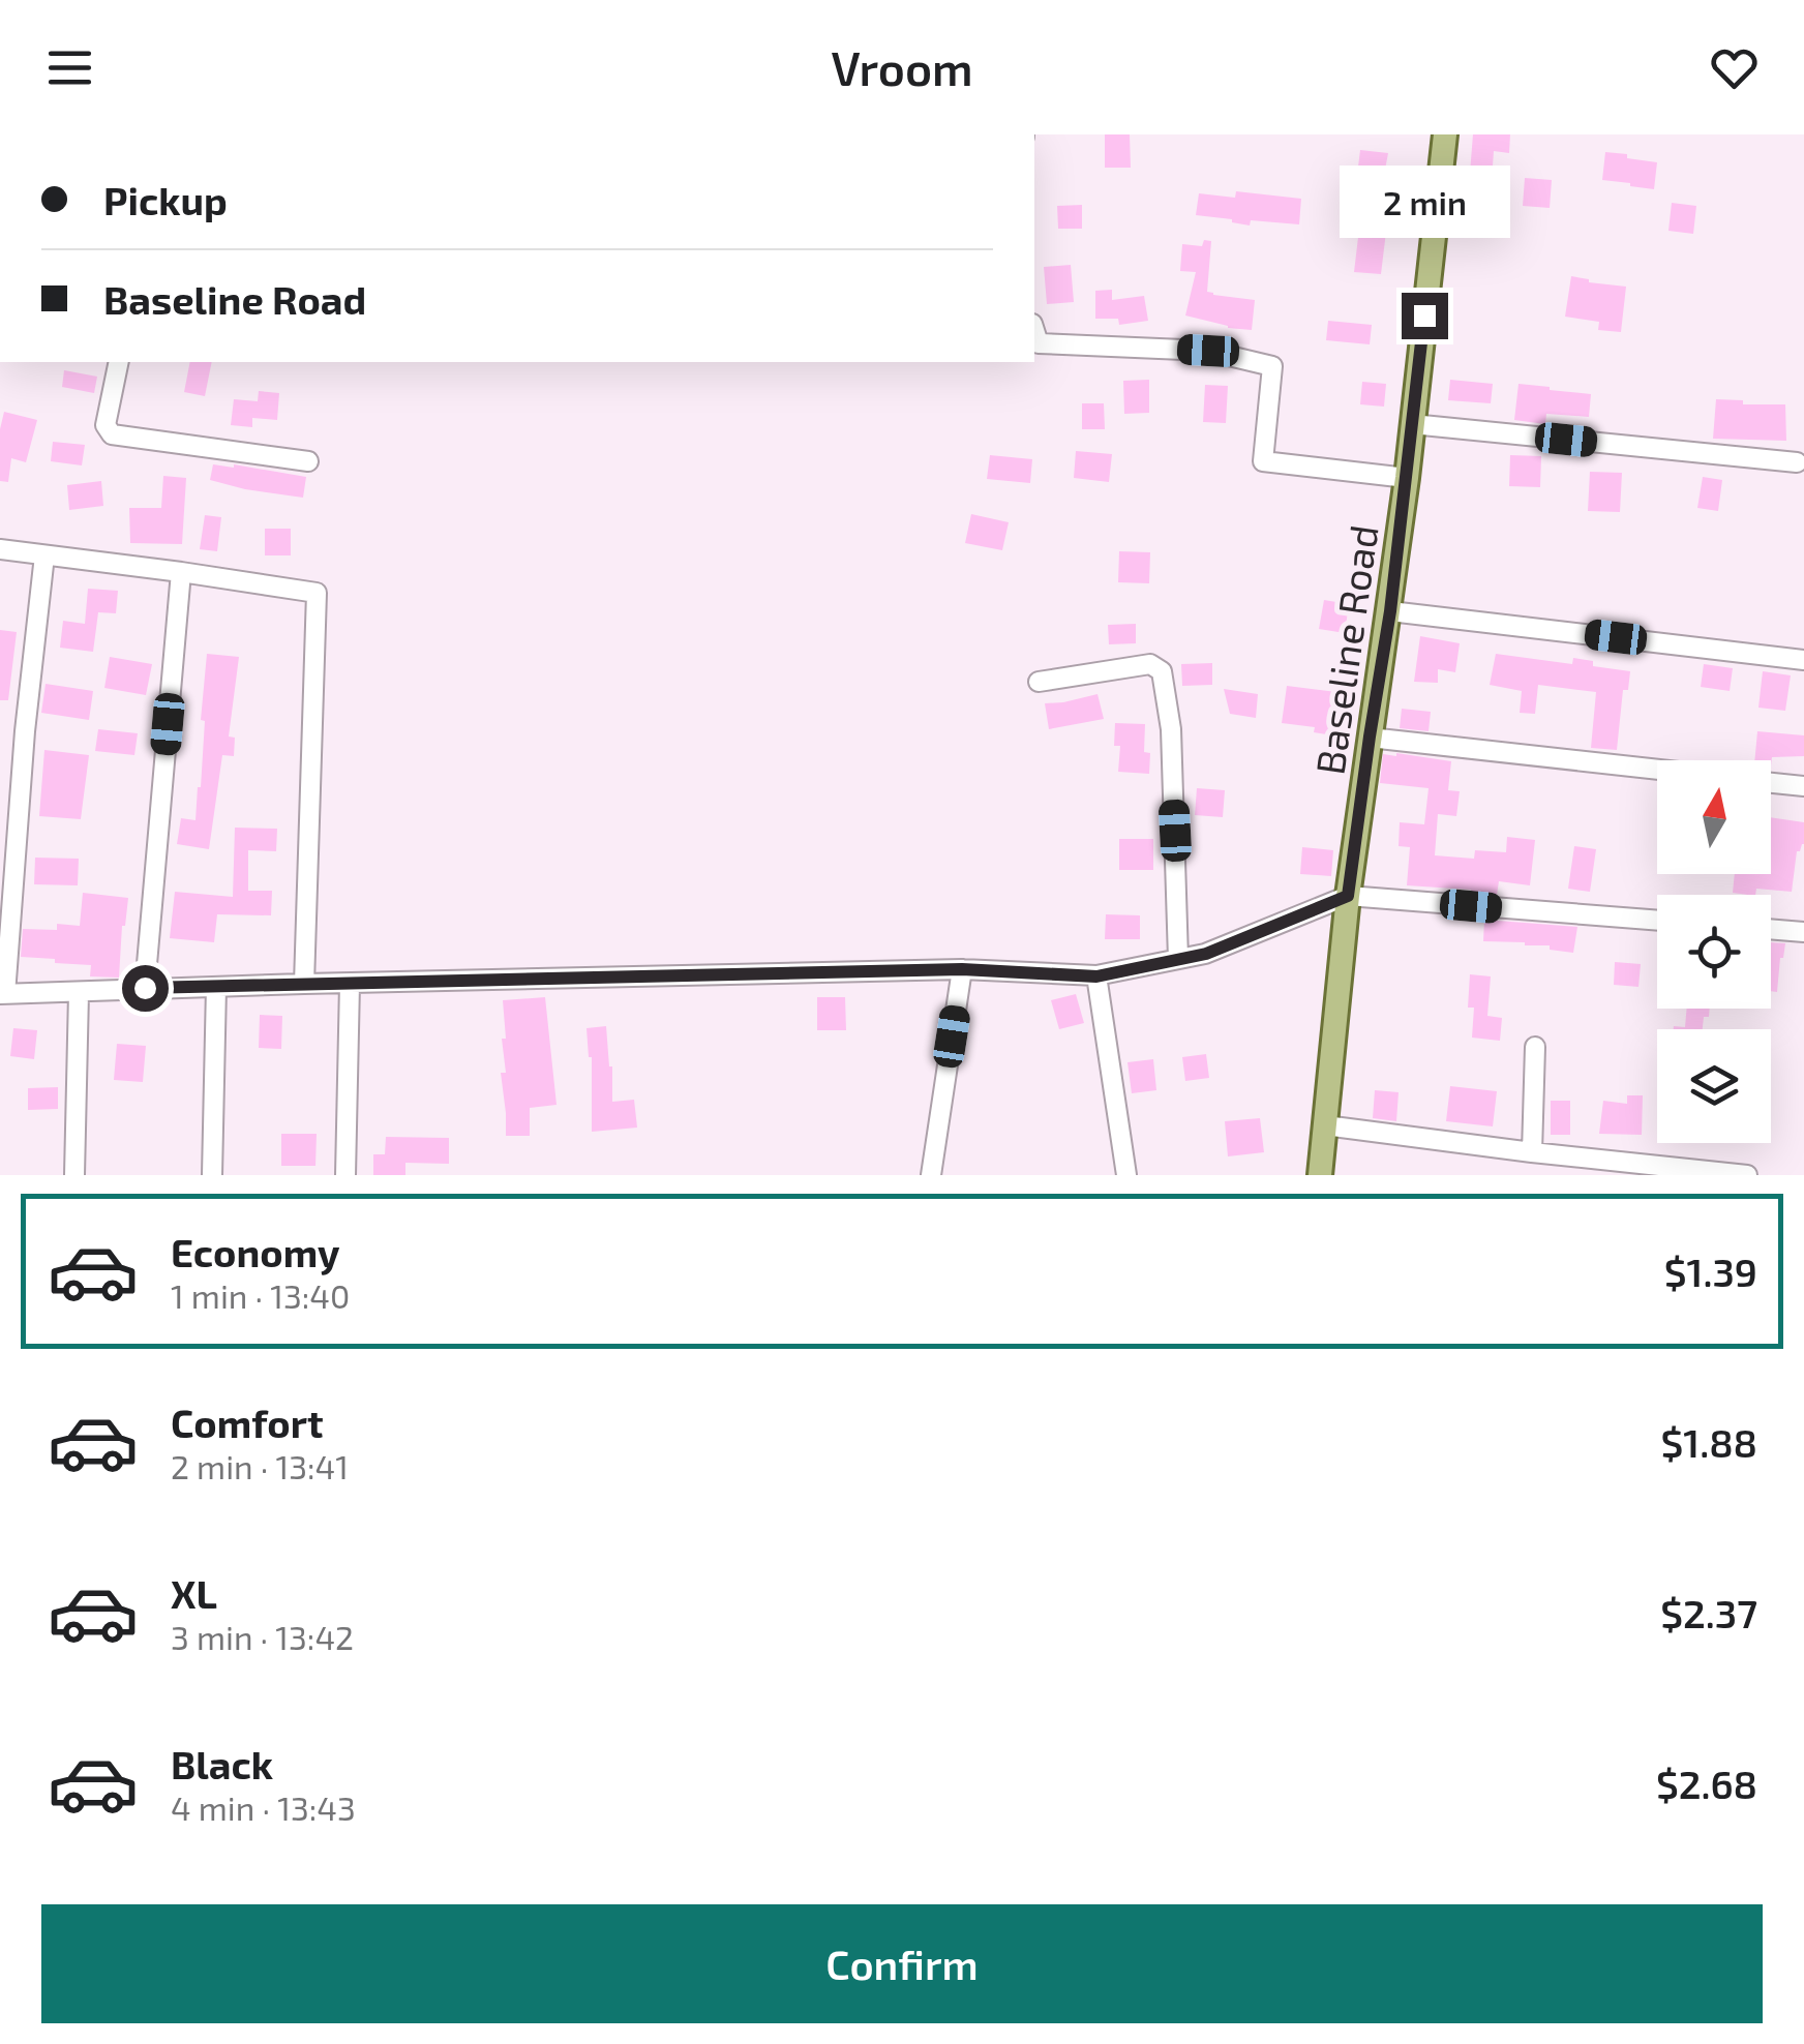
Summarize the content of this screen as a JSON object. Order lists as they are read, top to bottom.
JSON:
{
  "streets": {
    "main road": ["Baseline Road"]
  },
  "north": "top",
  "page": {
    "header": "Vroom",
    "banner": ["Pickup", "Baseline Road"],
    "bubble": "2 min",
    "list": [
      {
        "name": "Economy",
        "note": "1 min · 13:40",
        "value": "$1.39"
      },
      {
        "name": "Comfort",
        "note": "2 min · 13:41",
        "value": "$1.88"
      },
      {
        "name": "XL",
        "note": "3 min · 13:42",
        "value": "$2.37"
      },
      {
        "name": "Black",
        "note": "4 min · 13:43",
        "value": "$2.68"
      }
    ],
    "buttons": "Confirm"
  }
}
